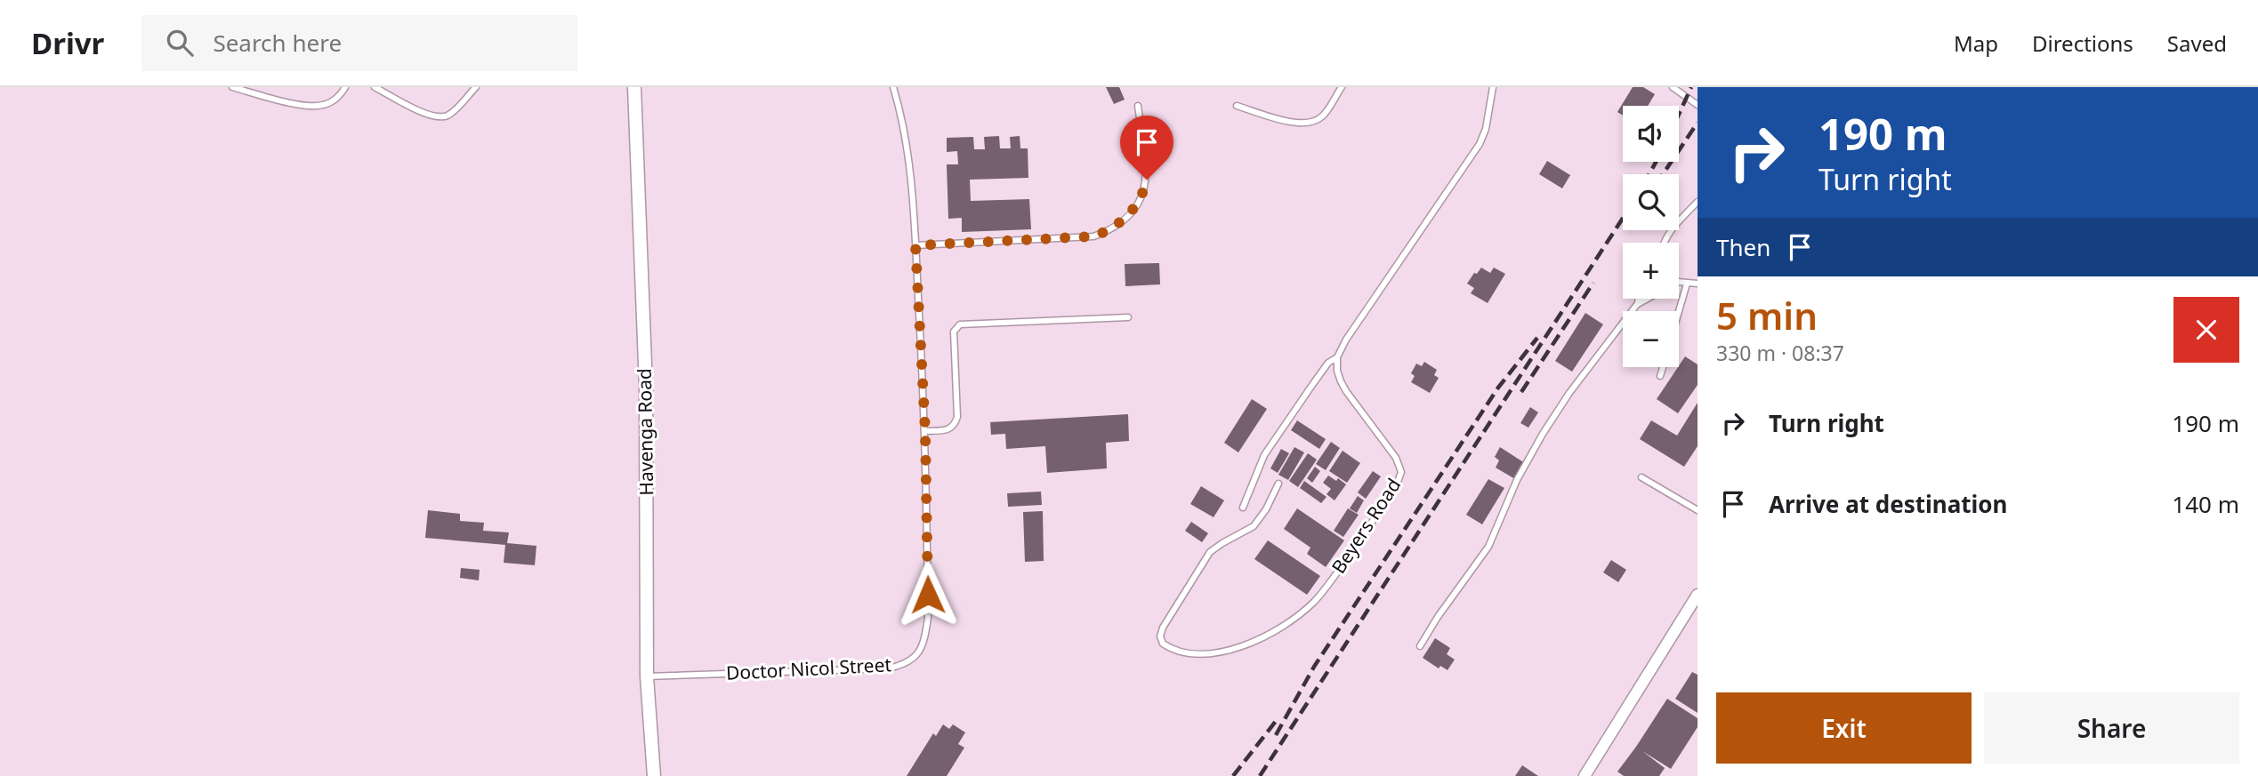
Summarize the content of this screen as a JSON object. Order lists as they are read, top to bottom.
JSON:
{
  "streets": {
    "street": ["Havenga Road"],
    "lane": ["Beyers Road", "Doctor Nicol Street"]
  },
  "crossings": [
    ["Havenga Road", "Doctor Nicol Street"]
  ],
  "page": {
    "header": "Drivr",
    "search": "Search here",
    "nav": ["Map", "Directions", "Saved"],
    "turn": ["190 m", "Turn right"],
    "map_buttons": ["+", "−"],
    "then": "Then",
    "heading": ["5 min", "330 m · 08:37"],
    "list": [
      {
        "name": "Turn right",
        "value": "190 m"
      },
      {
        "name": "Arrive at destination",
        "value": "140 m"
      }
    ],
    "buttons": ["Exit", "Share"]
  }
}
